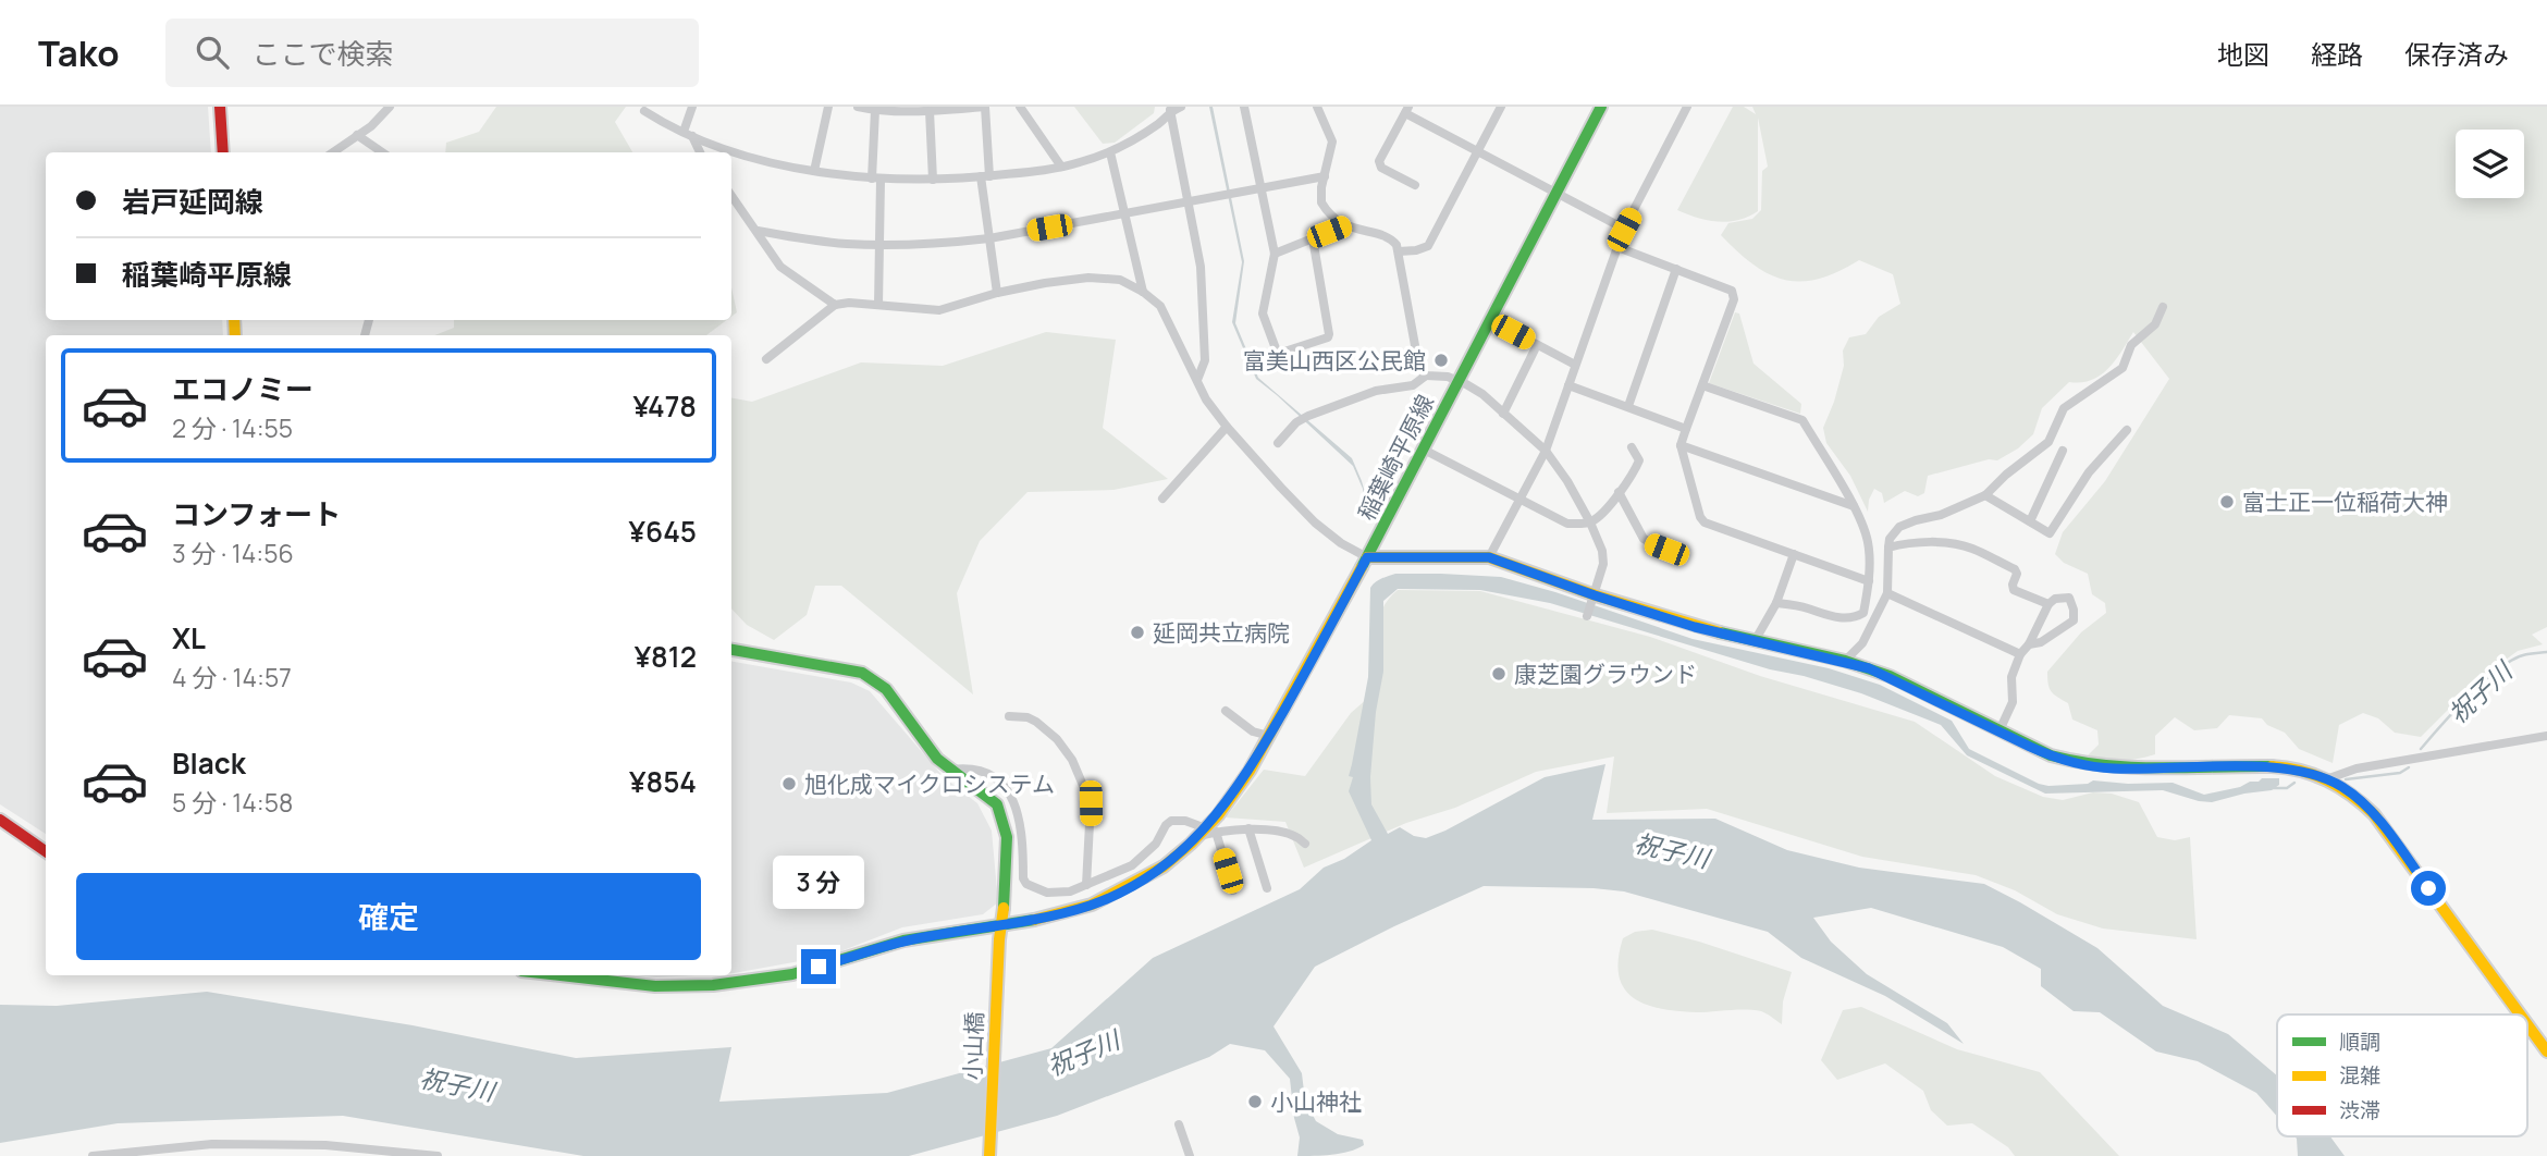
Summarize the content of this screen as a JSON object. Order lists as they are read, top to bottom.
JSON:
{
  "streets": {
    "main road": ["稲葉崎平原線", "小山橋"]
  },
  "crossings": [
    ["稲葉崎平原線", "小山橋"]
  ],
  "water": ["祝子川"],
  "places": [
    "富美山西区公民館",
    "富士正一位稲荷大神",
    "延岡共立病院",
    "康芝園グラウンド",
    "旭化成マイクロシステム",
    "小山神社"
  ],
  "legend": ["順調", "混雑", "渋滞"],
  "page": {
    "header": "Tako",
    "search": "ここで検索",
    "nav": ["地図", "経路", "保存済み"],
    "banner": ["岩戸延岡線", "稲葉崎平原線"],
    "list": [
      {
        "name": "エコノミー",
        "note": "2 分 · 14:55",
        "value": "¥478"
      },
      {
        "name": "コンフォート",
        "note": "3 分 · 14:56",
        "value": "¥645"
      },
      {
        "name": "XL",
        "note": "4 分 · 14:57",
        "value": "¥812"
      },
      {
        "name": "Black",
        "note": "5 分 · 14:58",
        "value": "¥854"
      }
    ],
    "bubble": "3 分",
    "buttons": "確定"
  }
}
